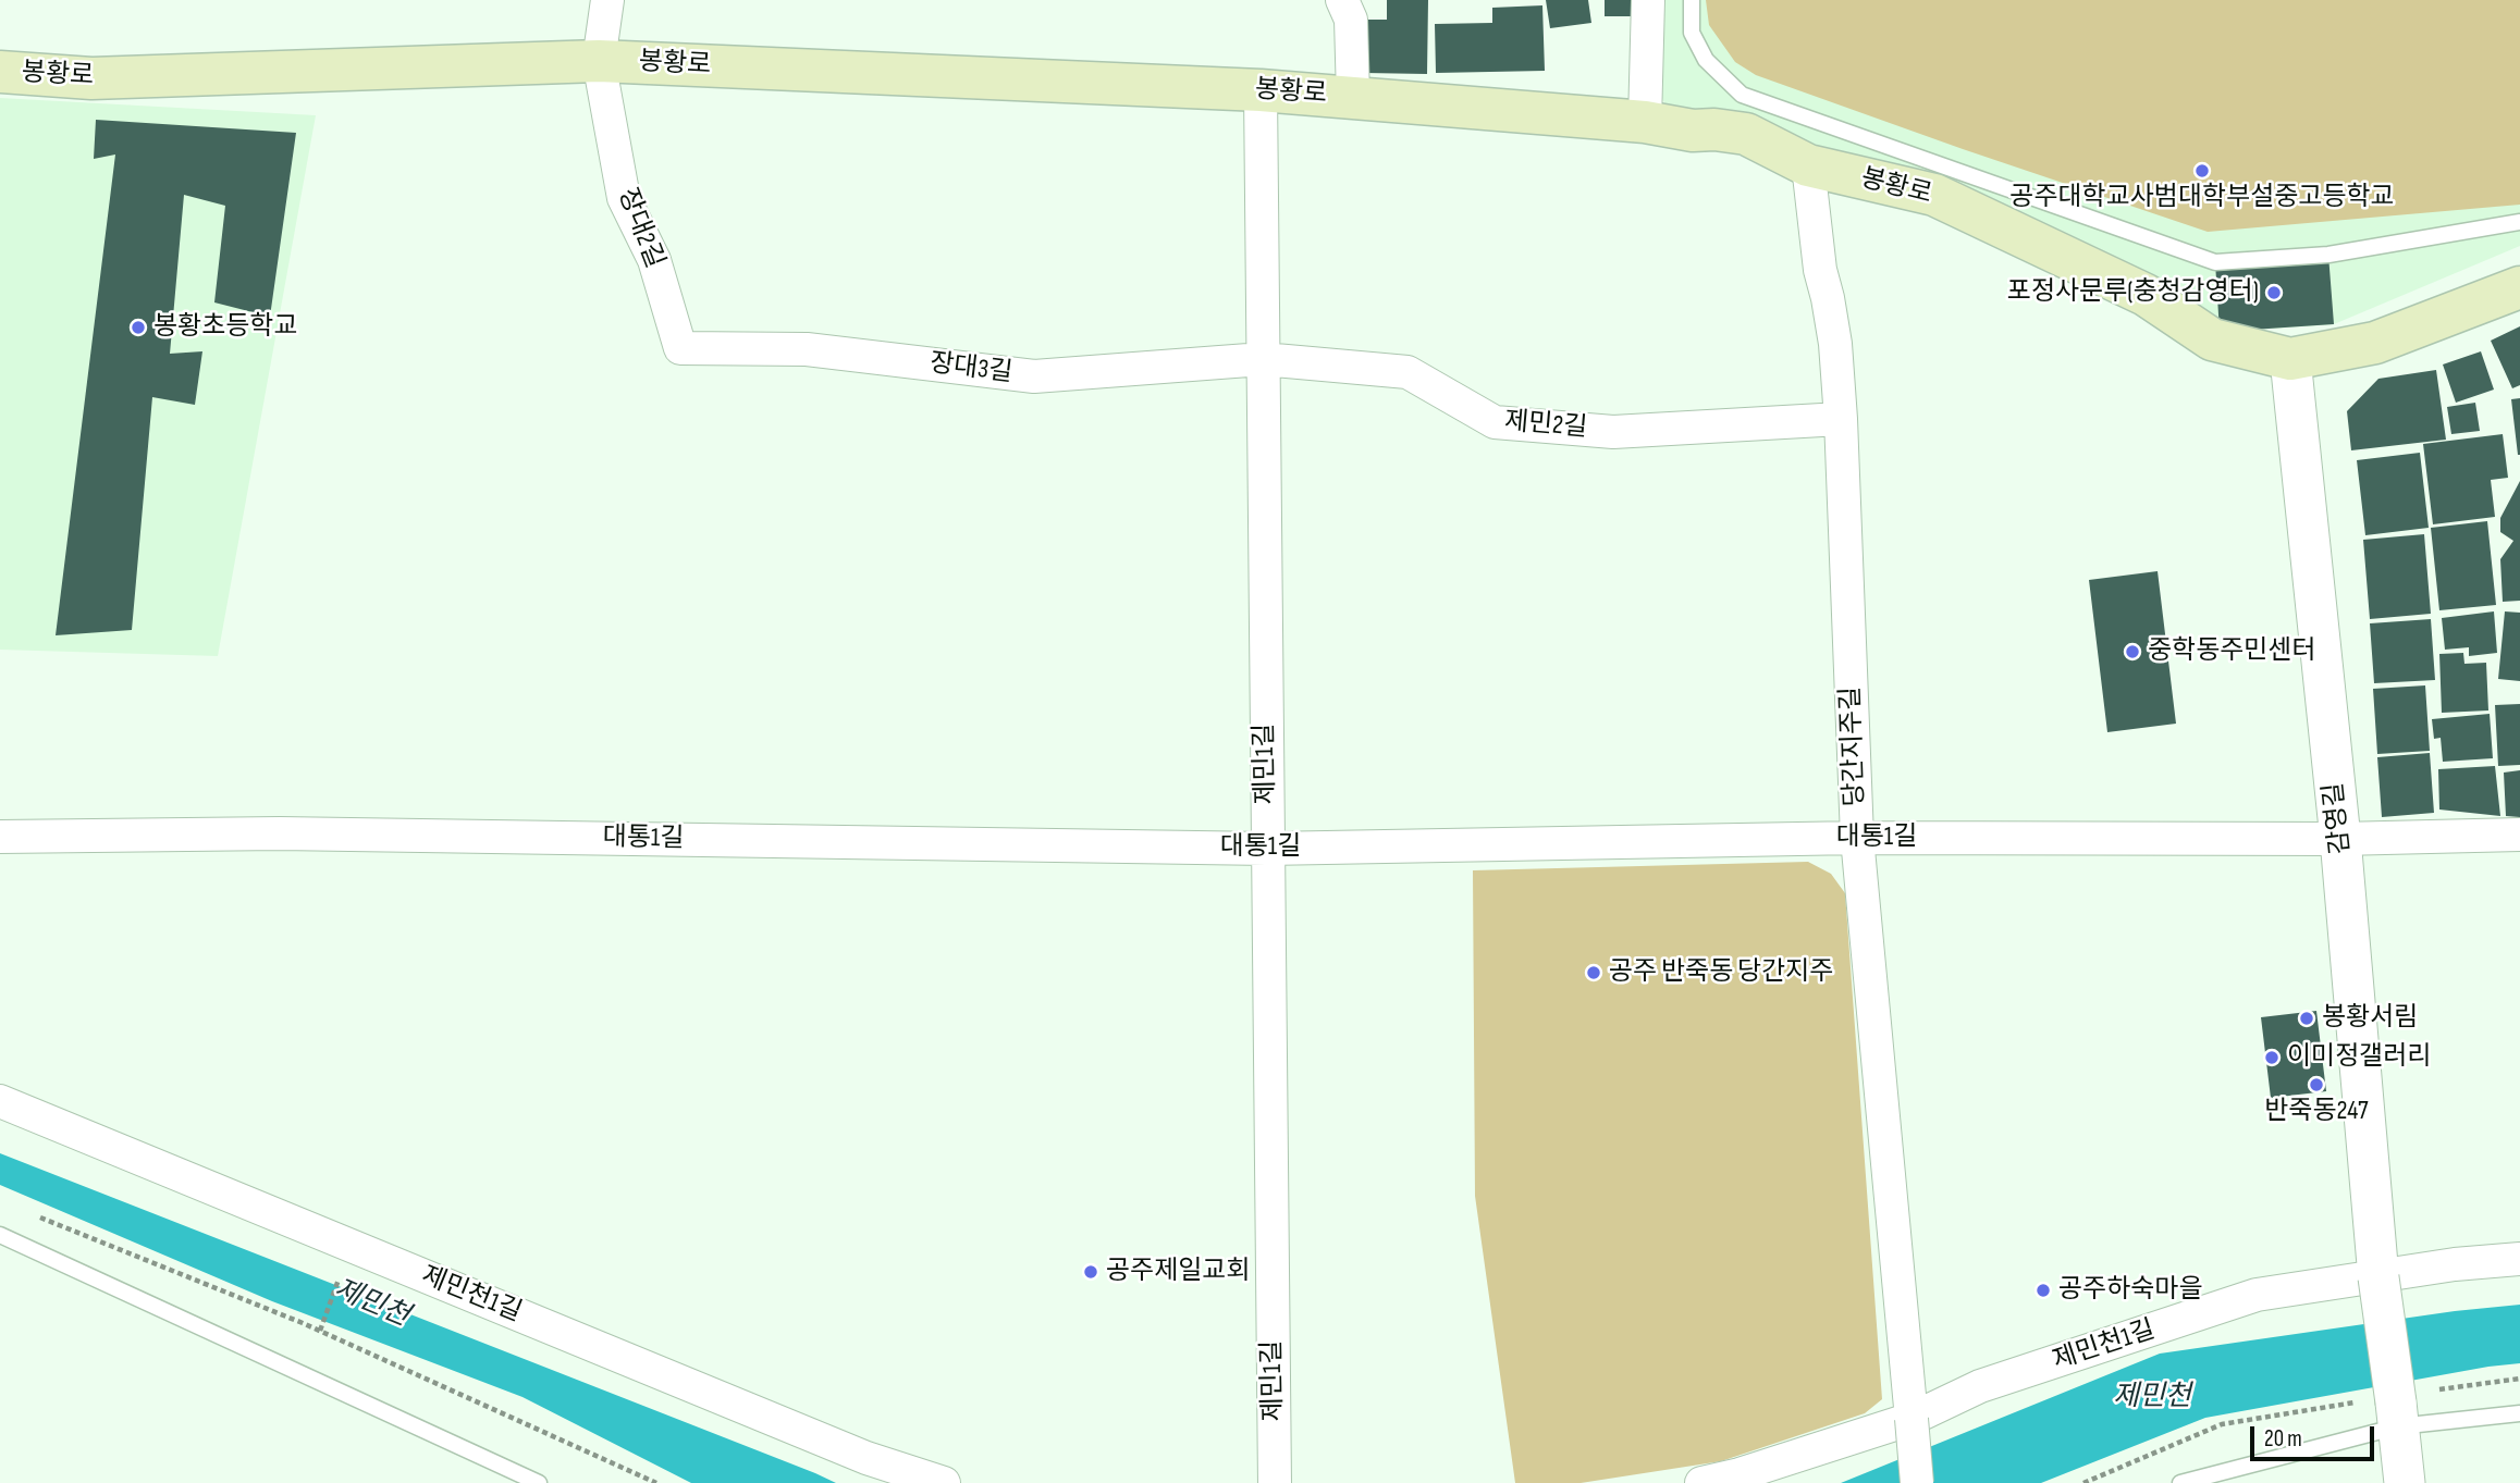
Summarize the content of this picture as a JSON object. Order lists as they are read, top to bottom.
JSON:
{
  "streets": {
    "main road": ["봉황로"],
    "street": [
      "장대2길",
      "장대3길",
      "제민2길",
      "당간지주길",
      "제민1길",
      "감영길",
      "대통1길",
      "제민천1길"
    ]
  },
  "crossings": [
    ["봉황로", "장대2길"],
    ["봉황로", "당간지주길"],
    ["봉황로", "제민1길"],
    ["봉황로", "감영길"],
    ["장대2길", "장대3길"],
    ["장대3길", "제민2길"],
    ["장대3길", "제민1길"],
    ["제민2길", "당간지주길"],
    ["제민2길", "제민1길"],
    ["당간지주길", "대통1길"],
    ["당간지주길", "제민천1길"],
    ["제민1길", "대통1길"],
    ["감영길", "대통1길"],
    ["감영길", "제민천1길"]
  ],
  "water": ["제민천"],
  "places": [
    "공주대학교사범대학부설중고등학교",
    "포정사문루(충청감영터)",
    "봉황초등학교",
    "중학동주민센터",
    "공주 반죽동 당간지주",
    "봉황서림",
    "이미정갤러리",
    "반죽동247",
    "공주제일교회",
    "공주하숙마을"
  ],
  "scale_bar": "20 m"
}
